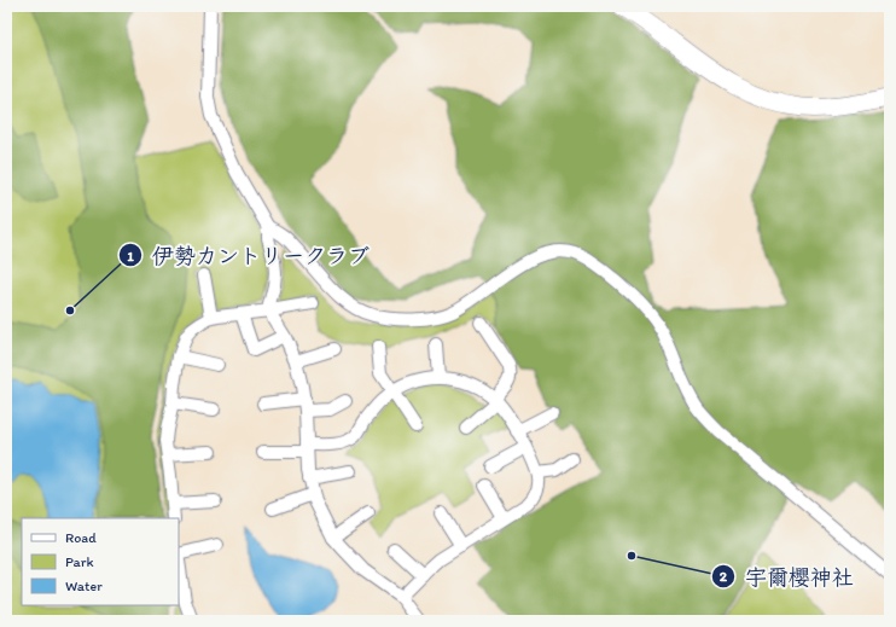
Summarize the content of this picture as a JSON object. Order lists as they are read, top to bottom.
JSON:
{
  "places": ["伊勢カントリークラブ", "宇爾櫻神社"],
  "legend": ["Road", "Park", "Water"]
}
